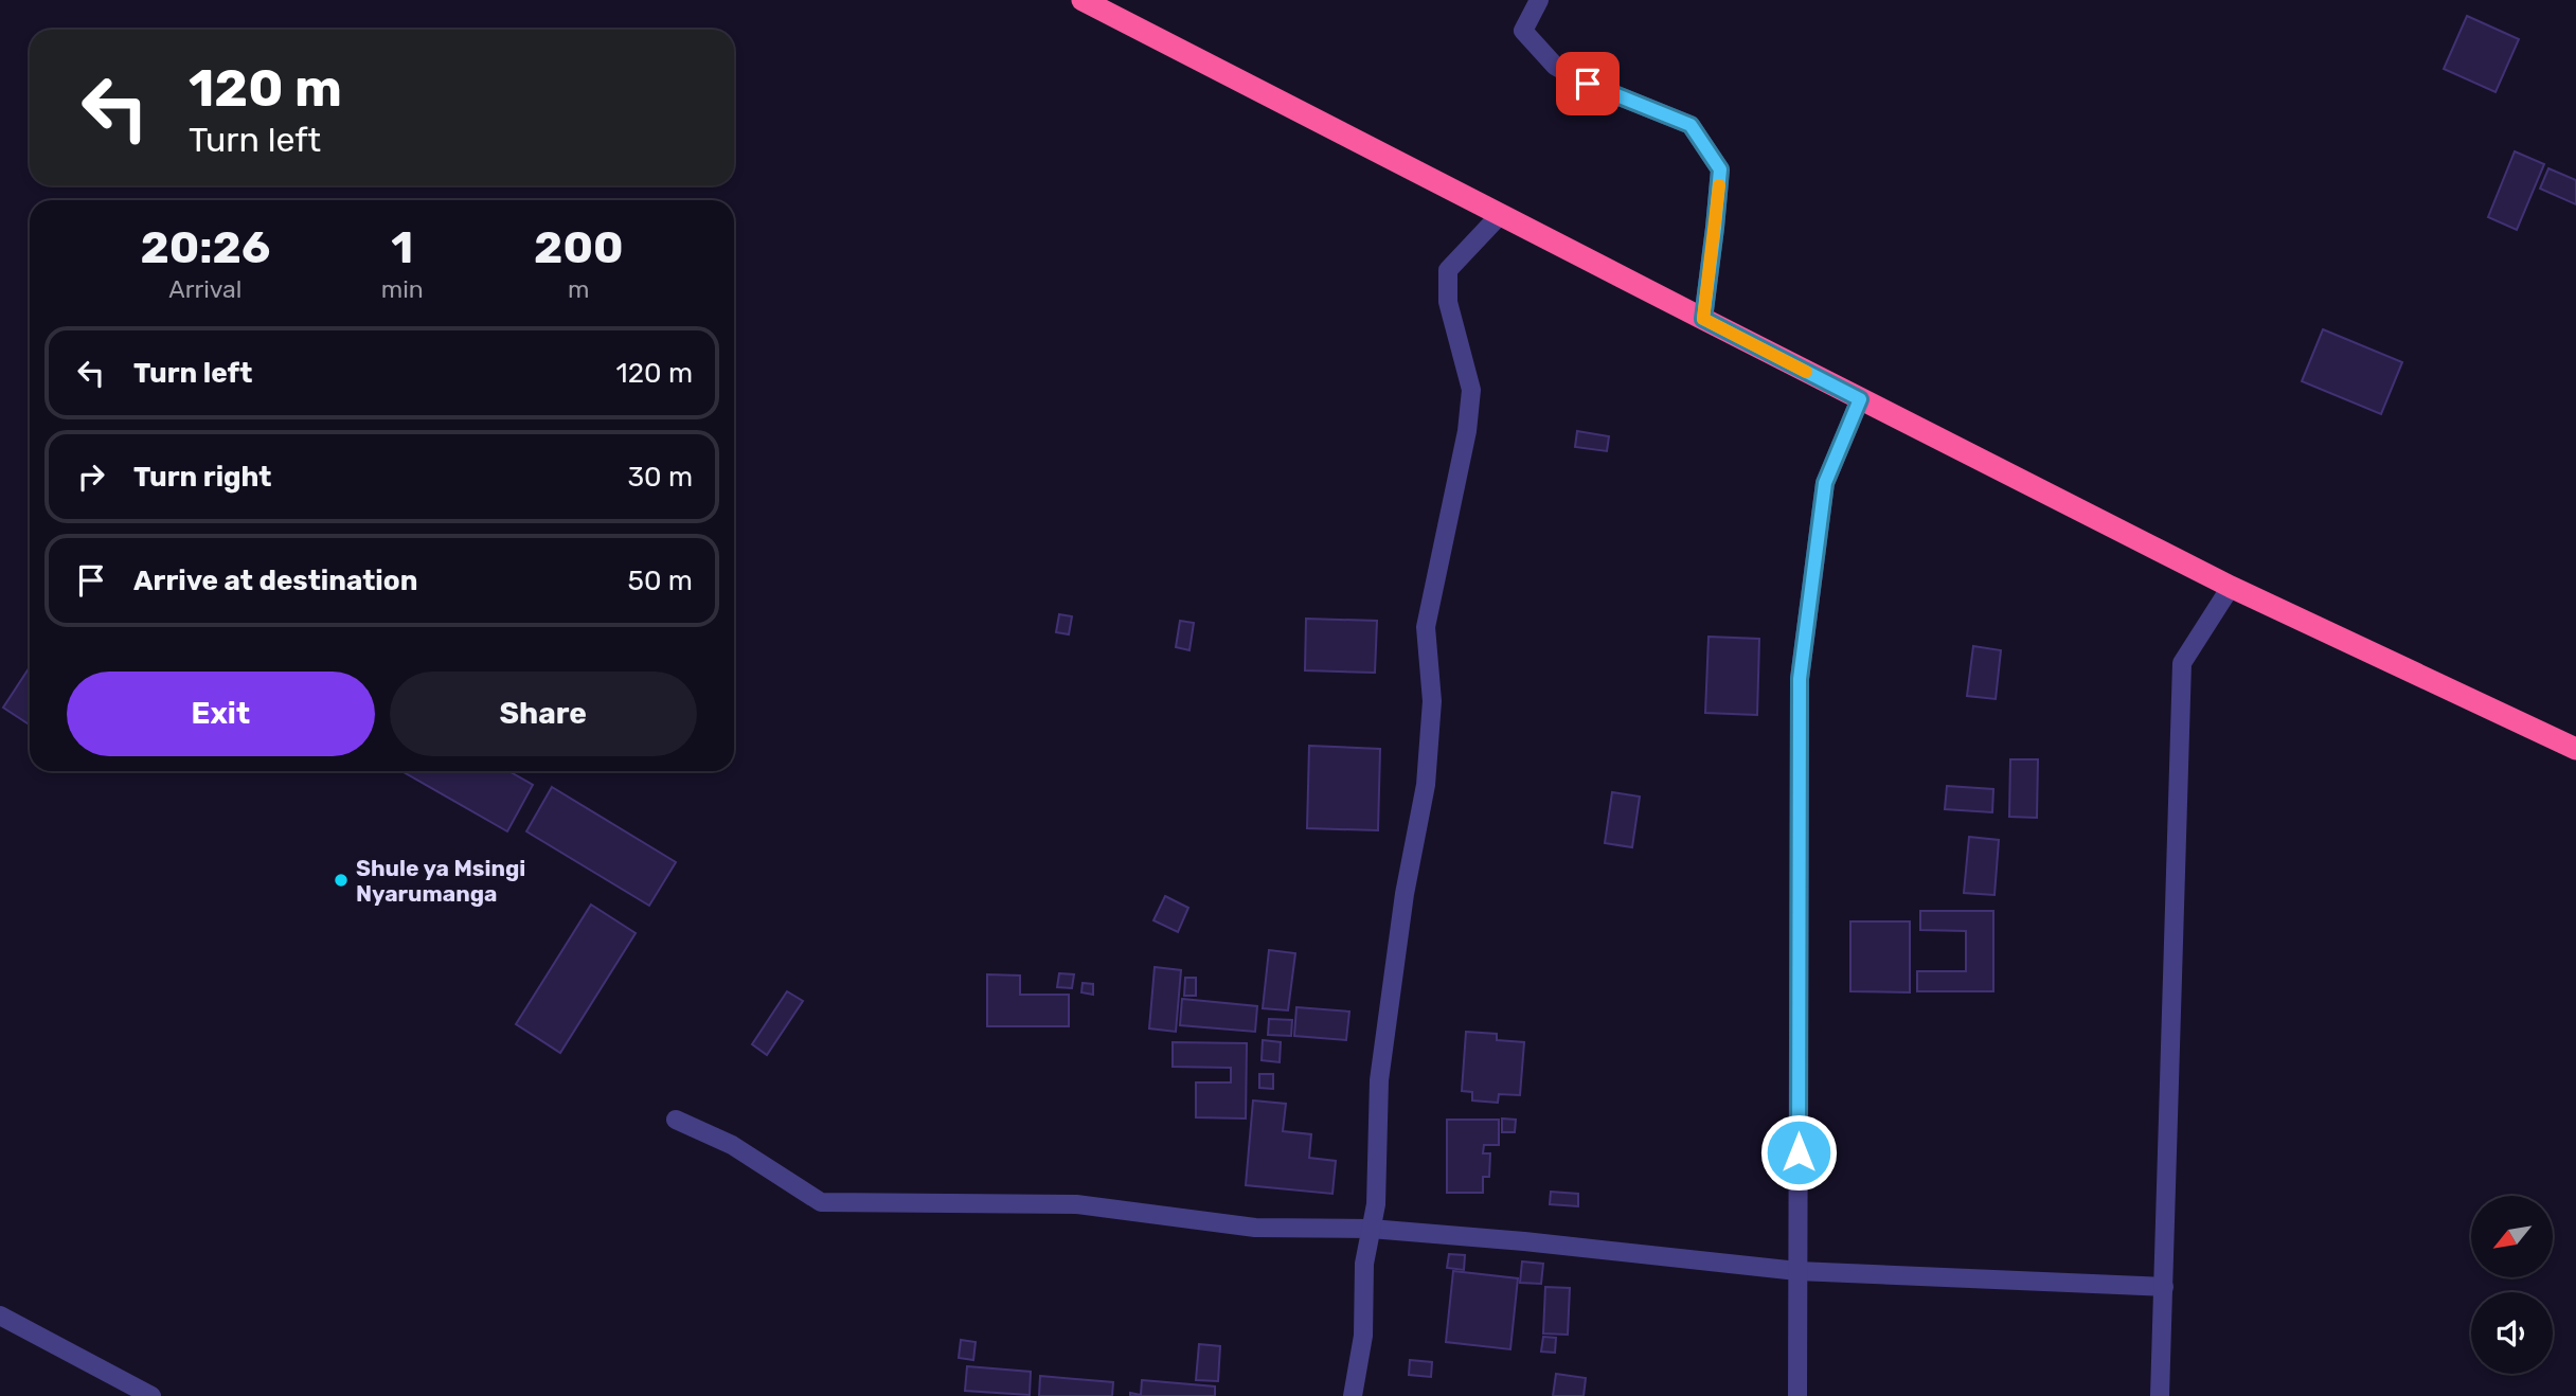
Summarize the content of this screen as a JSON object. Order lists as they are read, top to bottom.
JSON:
{
  "places": ["Shule ya Msingi Nyarumanga"],
  "north": "bottom left",
  "page": {
    "turn": ["120 m", "Turn left"],
    "eta": [
      "20:26",
      "Arrival",
      "1",
      "min",
      "200",
      "m"
    ],
    "list": [
      {
        "name": "Turn left",
        "value": "120 m"
      },
      {
        "name": "Turn right",
        "value": "30 m"
      },
      {
        "name": "Arrive at destination",
        "value": "50 m"
      }
    ],
    "buttons": ["Exit", "Share"]
  }
}
